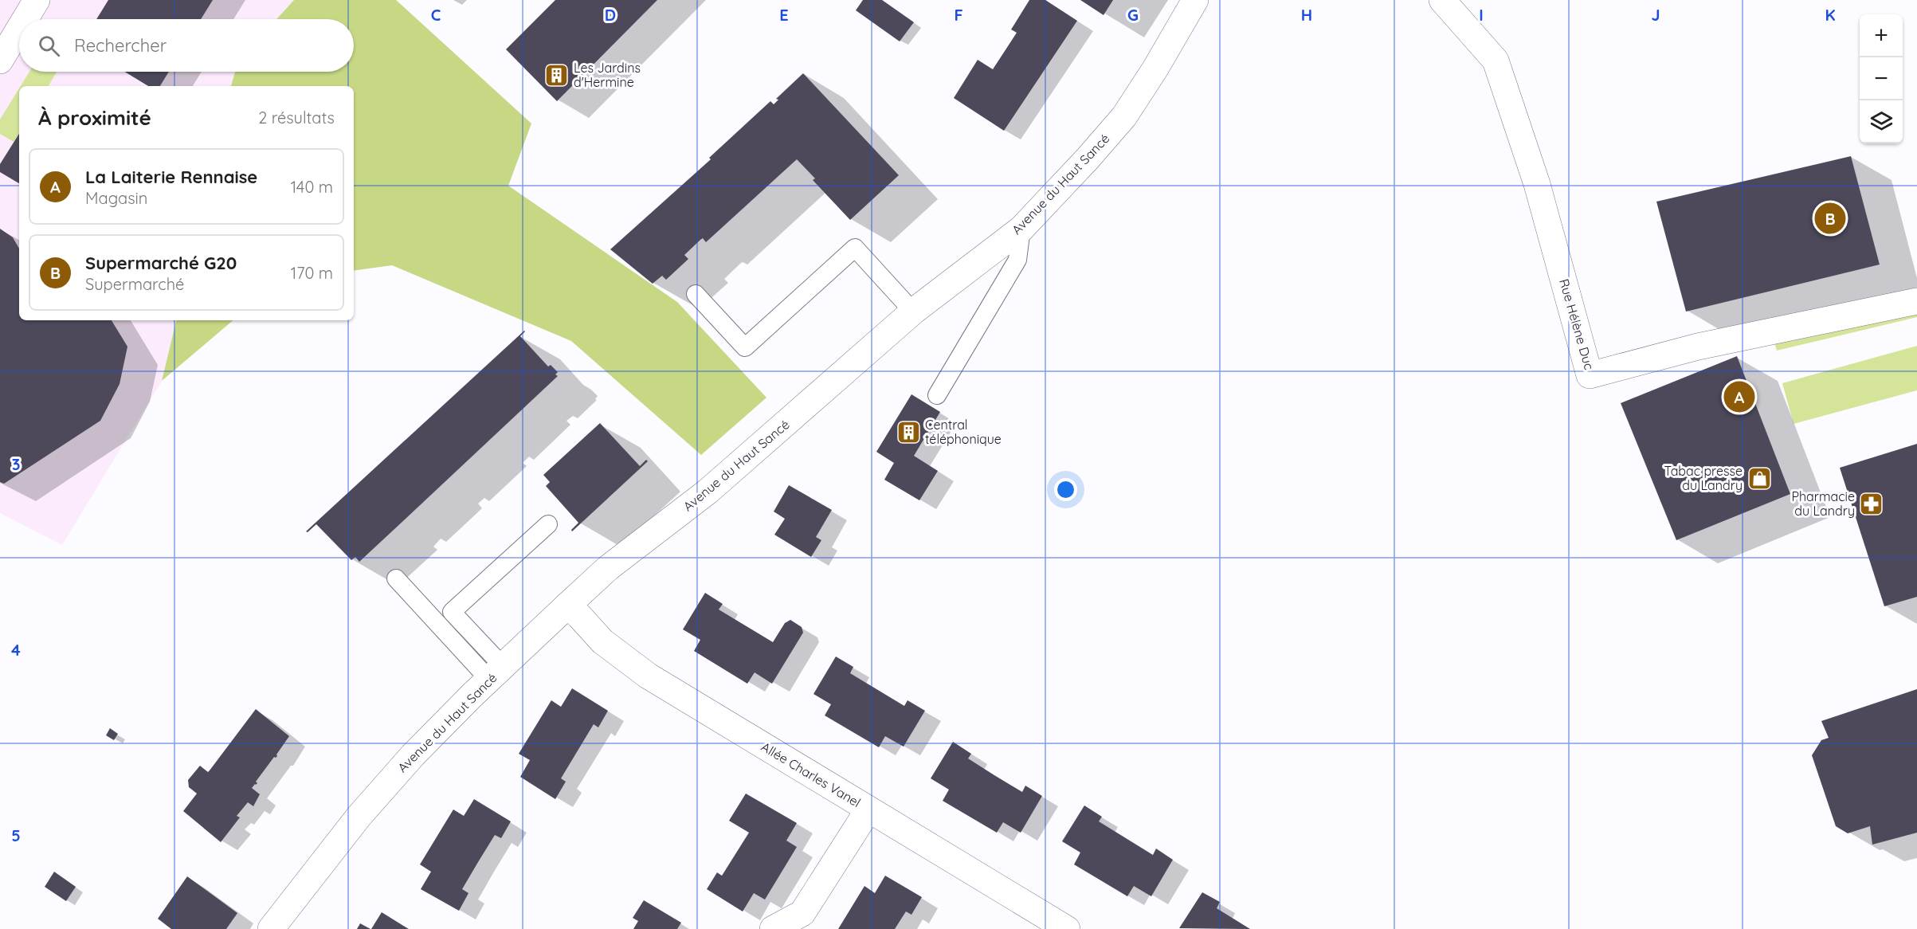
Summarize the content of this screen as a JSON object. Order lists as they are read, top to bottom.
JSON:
{
  "streets": {
    "street": ["Avenue du Haut Sancé", "Rue Hélène Duc", "Allée Charles Vanel"]
  },
  "crossings": [
    ["Avenue du Haut Sancé", "Allée Charles Vanel"]
  ],
  "places": {
    "building": ["Les Jardins d'Hermine", "Central téléphonique"],
    "shop": ["Tabac presse du Landry"],
    "pharmacy": ["Pharmacie du Landry"]
  },
  "page": {
    "map_buttons": ["+", "−"],
    "search": "Rechercher",
    "heading": ["À proximité", "2 résultats"],
    "list": [
      {
        "mark": "A",
        "name": "La Laiterie Rennaise",
        "note": "Magasin",
        "value": "140 m"
      },
      {
        "mark": "B",
        "name": "Supermarché G20",
        "note": "Supermarché",
        "value": "170 m"
      }
    ],
    "pins": ["B", "A"]
  },
  "grid": {
    "columns": [
      "C",
      "D",
      "E",
      "F",
      "G",
      "H",
      "I",
      "J",
      "K"
    ],
    "rows": ["3", "4", "5"]
  }
}
